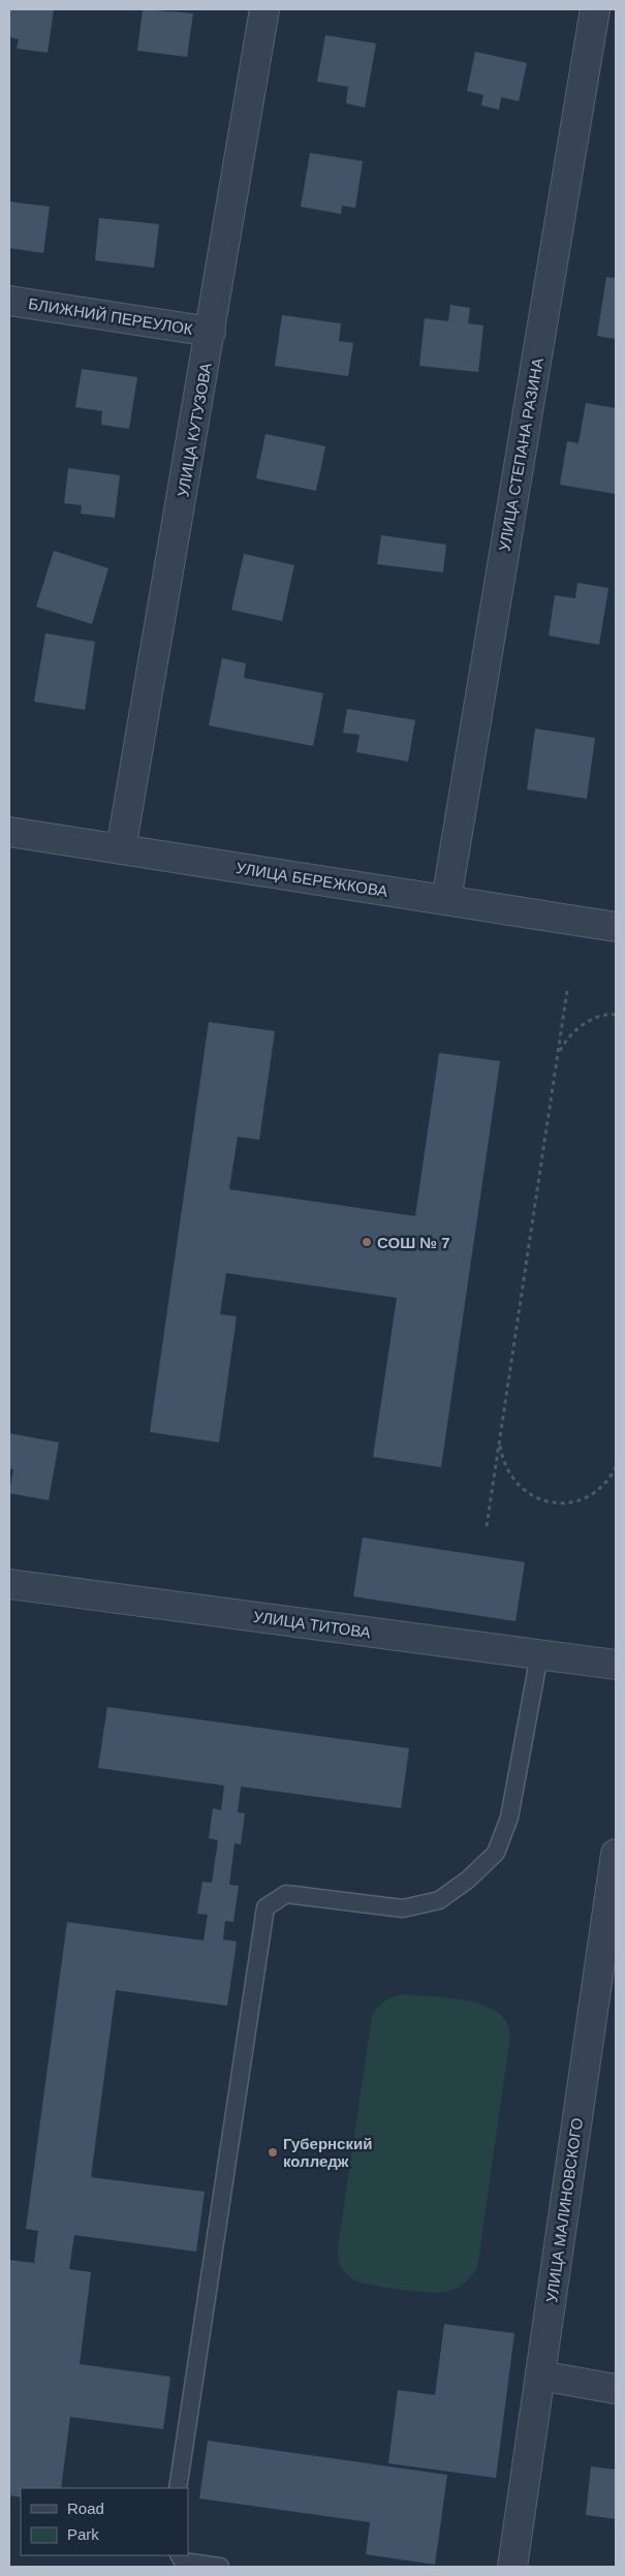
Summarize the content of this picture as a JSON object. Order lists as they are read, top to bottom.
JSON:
{
  "streets": {
    "street": [
      "БЛИЖНИЙ ПЕРЕУЛОК",
      "УЛИЦА КУТУЗОВА",
      "УЛИЦА СТЕПАНА РАЗИНА",
      "УЛИЦА БЕРЕЖКОВА",
      "УЛИЦА ТИТОВА",
      "УЛИЦА МАЛИНОВСКОГО"
    ]
  },
  "crossings": [
    ["БЛИЖНИЙ ПЕРЕУЛОК", "УЛИЦА КУТУЗОВА"],
    ["УЛИЦА КУТУЗОВА", "УЛИЦА БЕРЕЖКОВА"],
    ["УЛИЦА СТЕПАНА РАЗИНА", "УЛИЦА БЕРЕЖКОВА"]
  ],
  "places": ["СОШ № 7", "Губернский колледж"],
  "legend": ["Road", "Park"]
}
